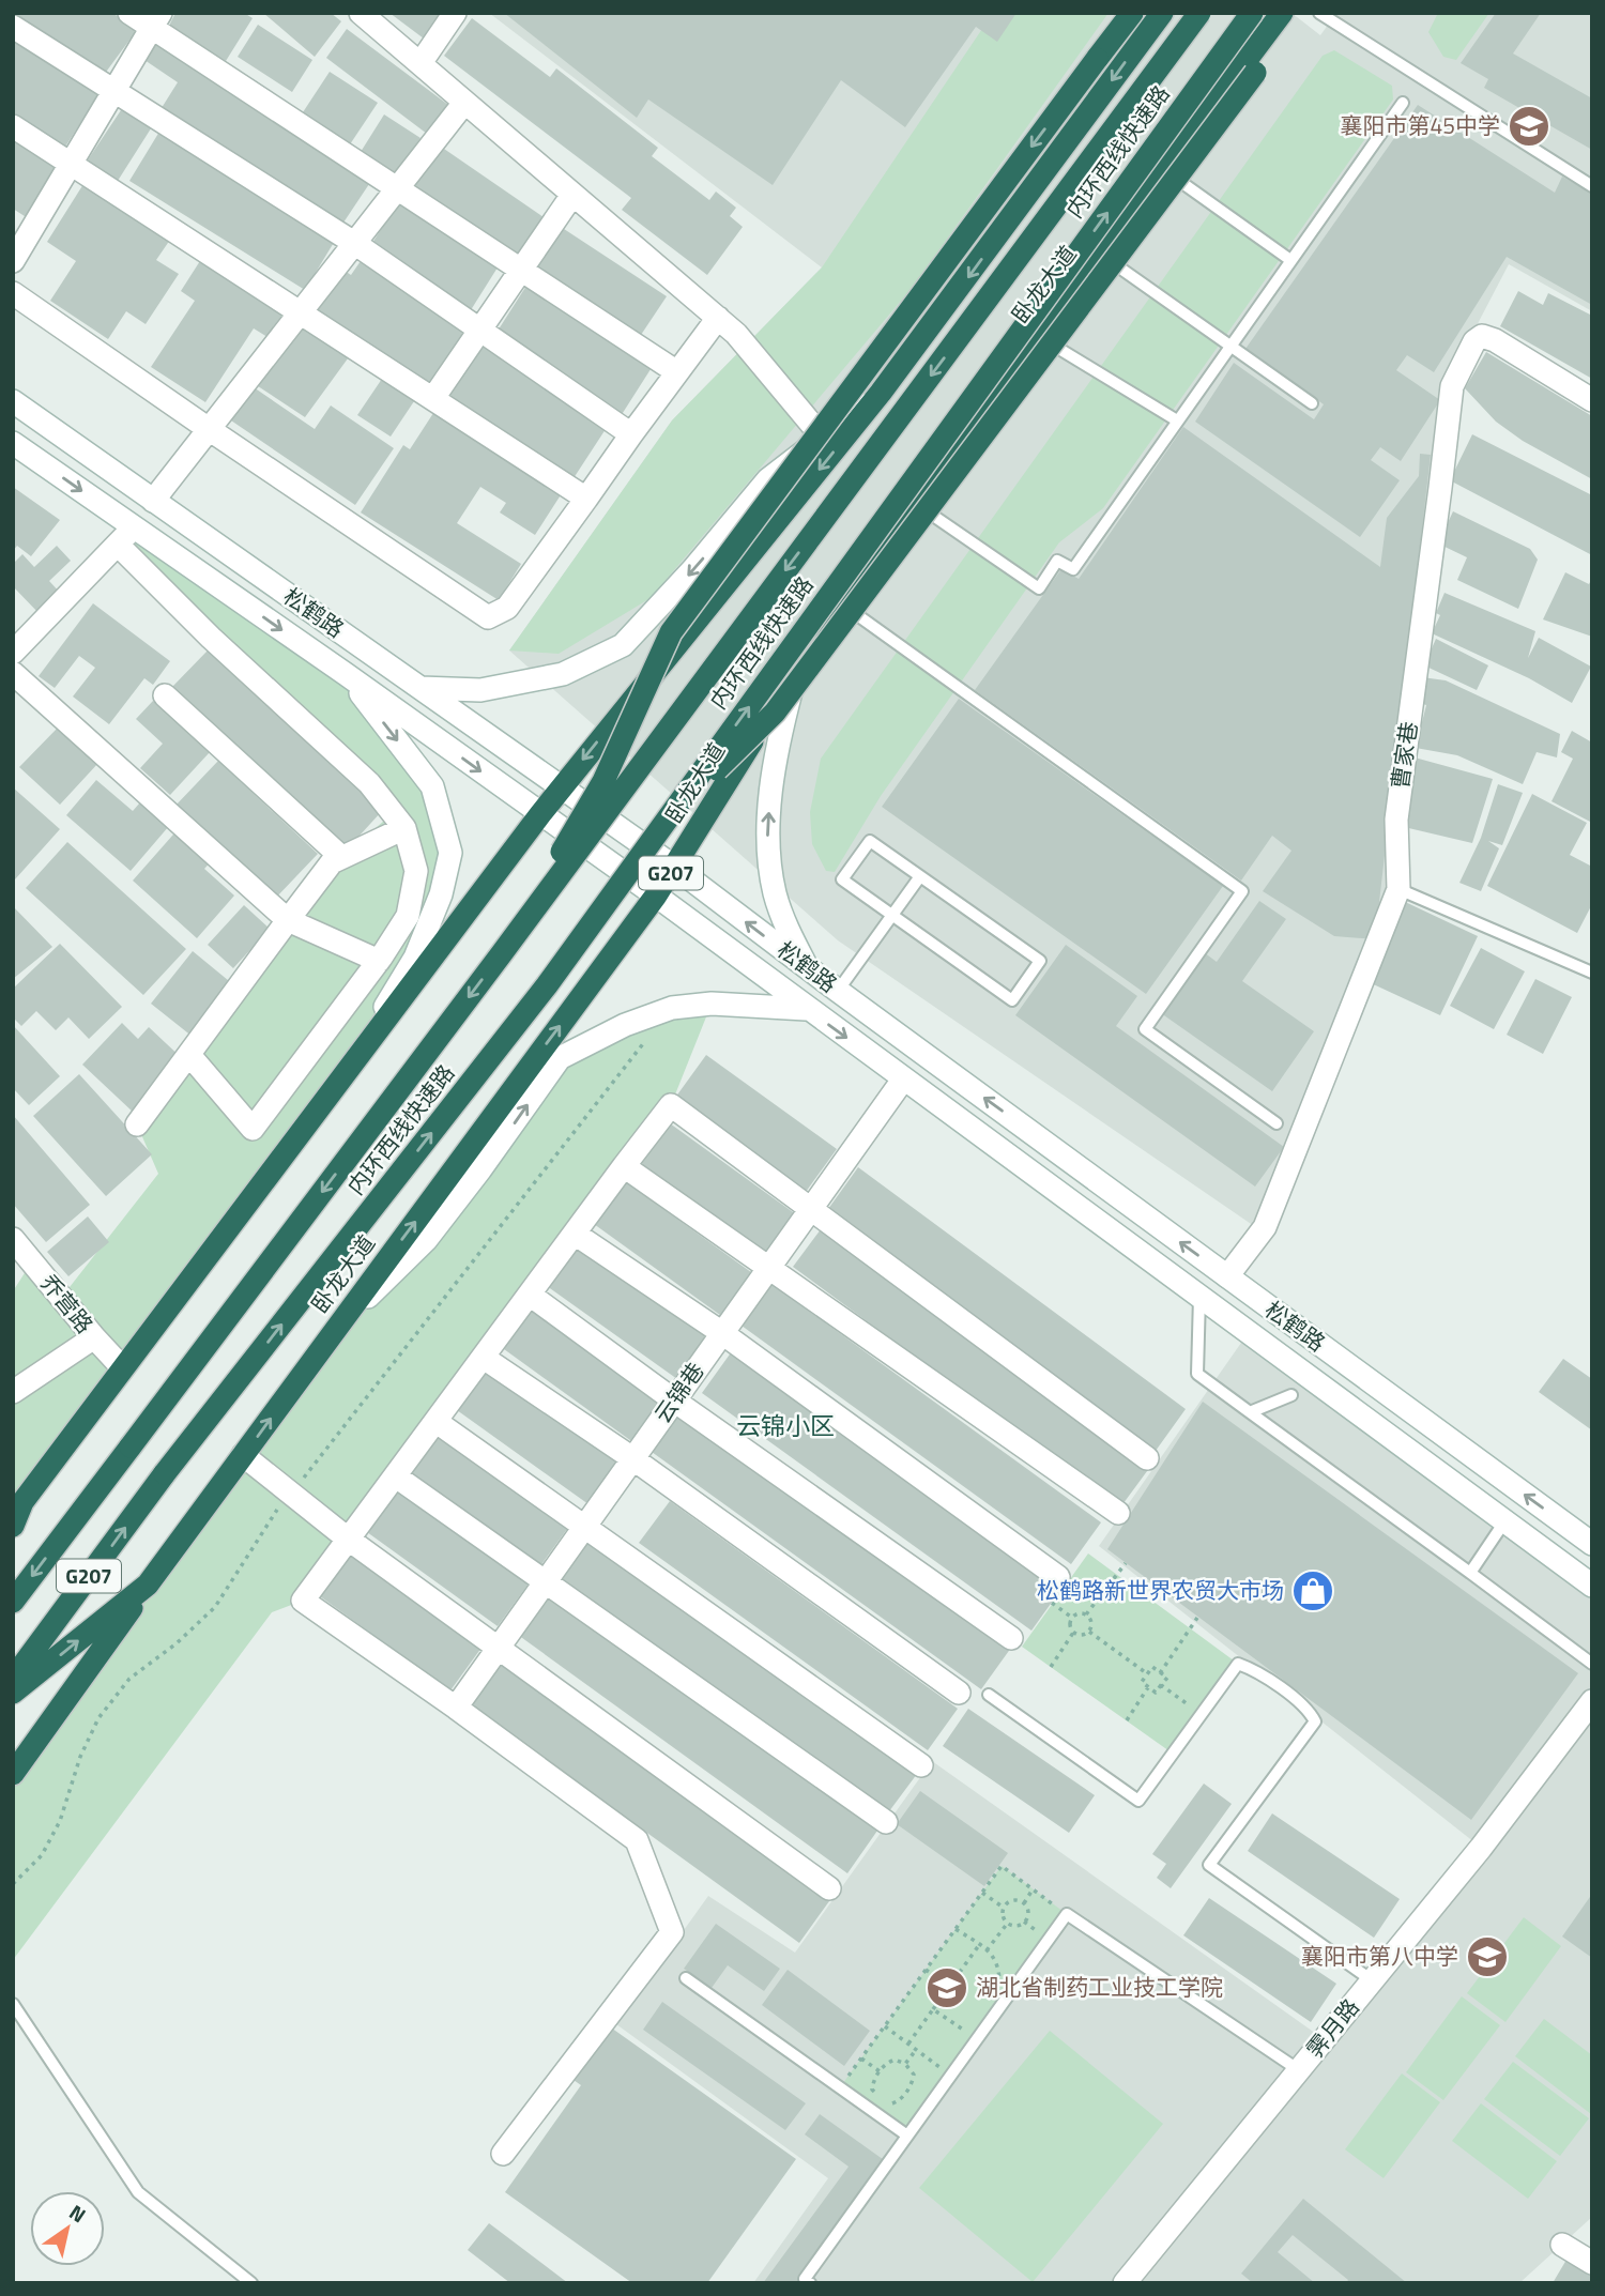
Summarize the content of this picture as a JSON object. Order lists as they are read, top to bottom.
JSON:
{
  "streets": {
    "highway": ["内环西线快速路", "卧龙大道", "G207"],
    "street": [
      "松鹤路",
      "曹家巷",
      "乔营路",
      "云锦巷",
      "霁月路"
    ]
  },
  "crossings": [
    ["卧龙大道", "松鹤路"],
    ["松鹤路", "曹家巷"],
    ["松鹤路", "云锦巷"]
  ],
  "districts": ["云锦小区"],
  "places": {
    "school or university": ["襄阳市第45中学", "襄阳市第八中学", "湖北省制药工业技工学院"],
    "shop": ["松鹤路新世界农贸大市场"]
  },
  "north": "top right"
}
